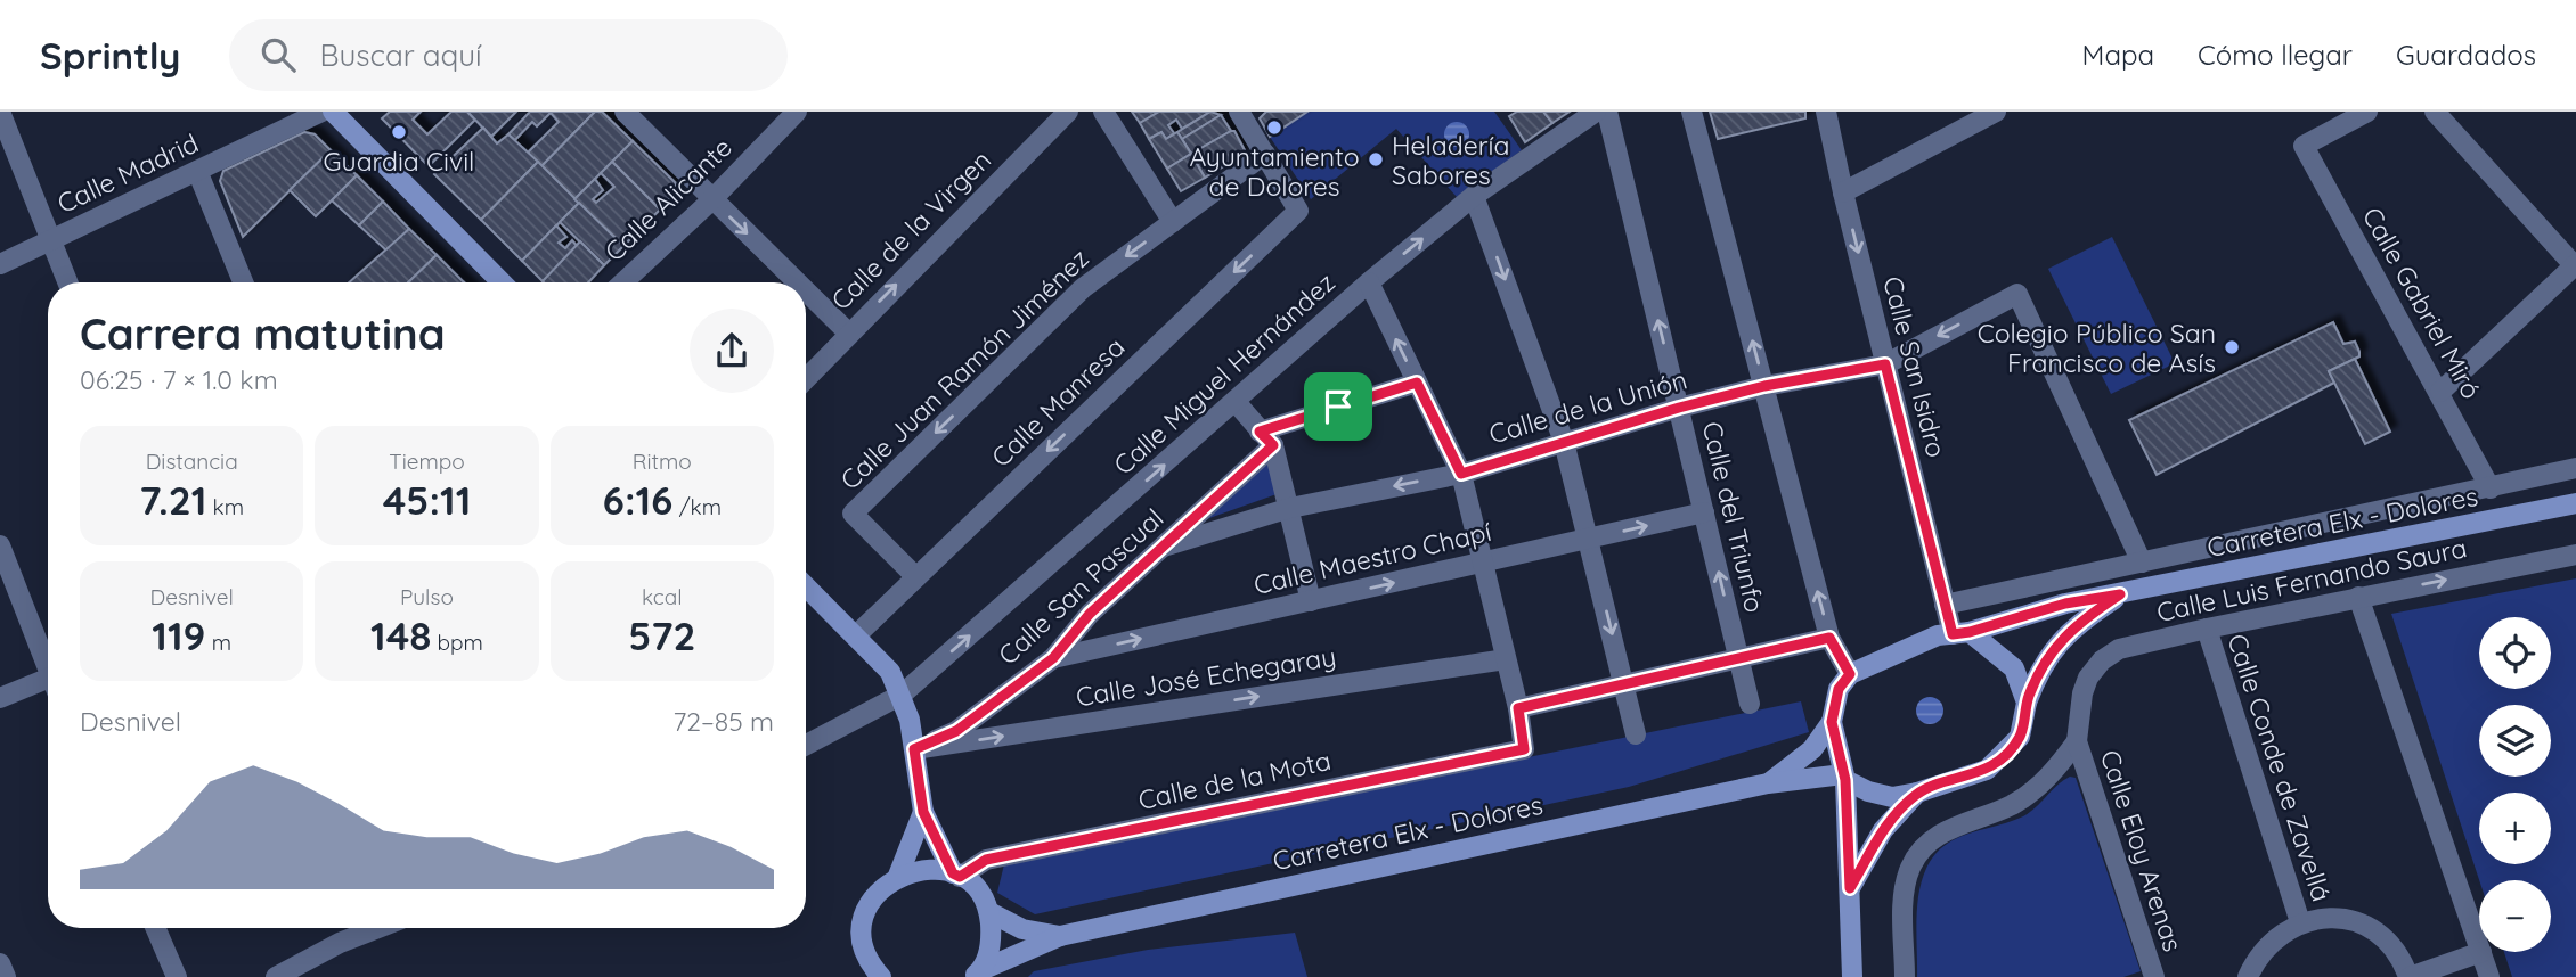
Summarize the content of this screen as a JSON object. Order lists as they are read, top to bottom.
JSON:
{
  "streets": {
    "main road": ["Carretera Elx - Dolores"],
    "street": [
      "Calle Madrid",
      "Calle Alicante",
      "Calle de la Virgen",
      "Calle Gabriel Miró",
      "Calle San Isidro",
      "Calle Juan Ramón Jiménez",
      "Calle Miguel Hernández",
      "Calle Manresa",
      "Calle de la Unión",
      "Calle del Triunfo",
      "Calle Maestro Chapí",
      "Calle Luis Fernando Saura",
      "Calle San Pascual",
      "Calle José Echegaray",
      "Calle Conde de Zavellá",
      "Calle de la Mota",
      "Calle Eloy Arenas"
    ]
  },
  "crossings": [
    ["Calle San Isidro", "Calle de la Unión"],
    ["Calle San Isidro", "Carretera Elx - Dolores"],
    ["Calle Juan Ramón Jiménez", "Calle Manresa"],
    ["Calle de la Unión", "Calle del Triunfo"],
    ["Calle de la Unión", "Calle San Pascual"],
    ["Calle del Triunfo", "Calle Maestro Chapí"],
    ["Calle Maestro Chapí", "Calle San Pascual"],
    ["Calle Luis Fernando Saura", "Calle Conde de Zavellá"],
    ["Calle Luis Fernando Saura", "Calle Eloy Arenas"],
    ["Calle San Pascual", "Calle José Echegaray"]
  ],
  "one_way": [
    "Calle de la Virgen",
    "Calle Juan Ramón Jiménez",
    "Calle Miguel Hernández",
    "Calle Manresa",
    "Calle José Echegaray"
  ],
  "places": [
    "Ayuntamiento de Dolores",
    "Guardia Civil",
    "Heladería Sabores",
    "Colegio Público San Francisco de Asís"
  ],
  "page": {
    "header": "Sprintly",
    "search": "Buscar aquí",
    "nav": ["Mapa", "Cómo llegar", "Guardados"],
    "heading": ["Carrera matutina", "06:25 · 7 × 1.0 km"],
    "stats": [
      ["Distancia", "7.21 km"],
      ["Tiempo", "45:11"],
      ["Ritmo", "6:16 /km"],
      ["Desnivel", "119 m"],
      ["Pulso", "148 bpm"],
      ["kcal", "572"]
    ],
    "map_buttons": ["+", "−"],
    "chart": ["Desnivel", "72–85 m"]
  }
}
